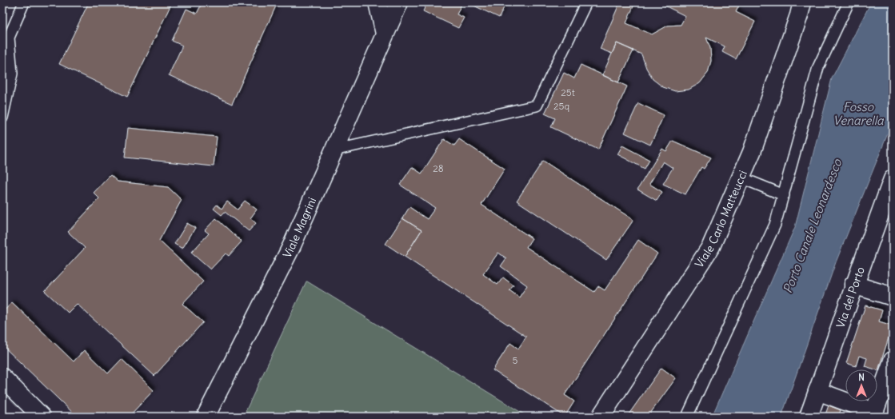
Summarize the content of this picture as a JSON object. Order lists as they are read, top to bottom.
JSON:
{
  "streets": {
    "street": ["Viale Carlo Matteucci", "Viale Magrini", "Via del Porto"]
  },
  "water": ["Fosso Venarella", "Porto Canale Leonardesco"],
  "house_numbers": [
    "25t",
    "25q",
    "28",
    "5"
  ],
  "north": "top"
}
